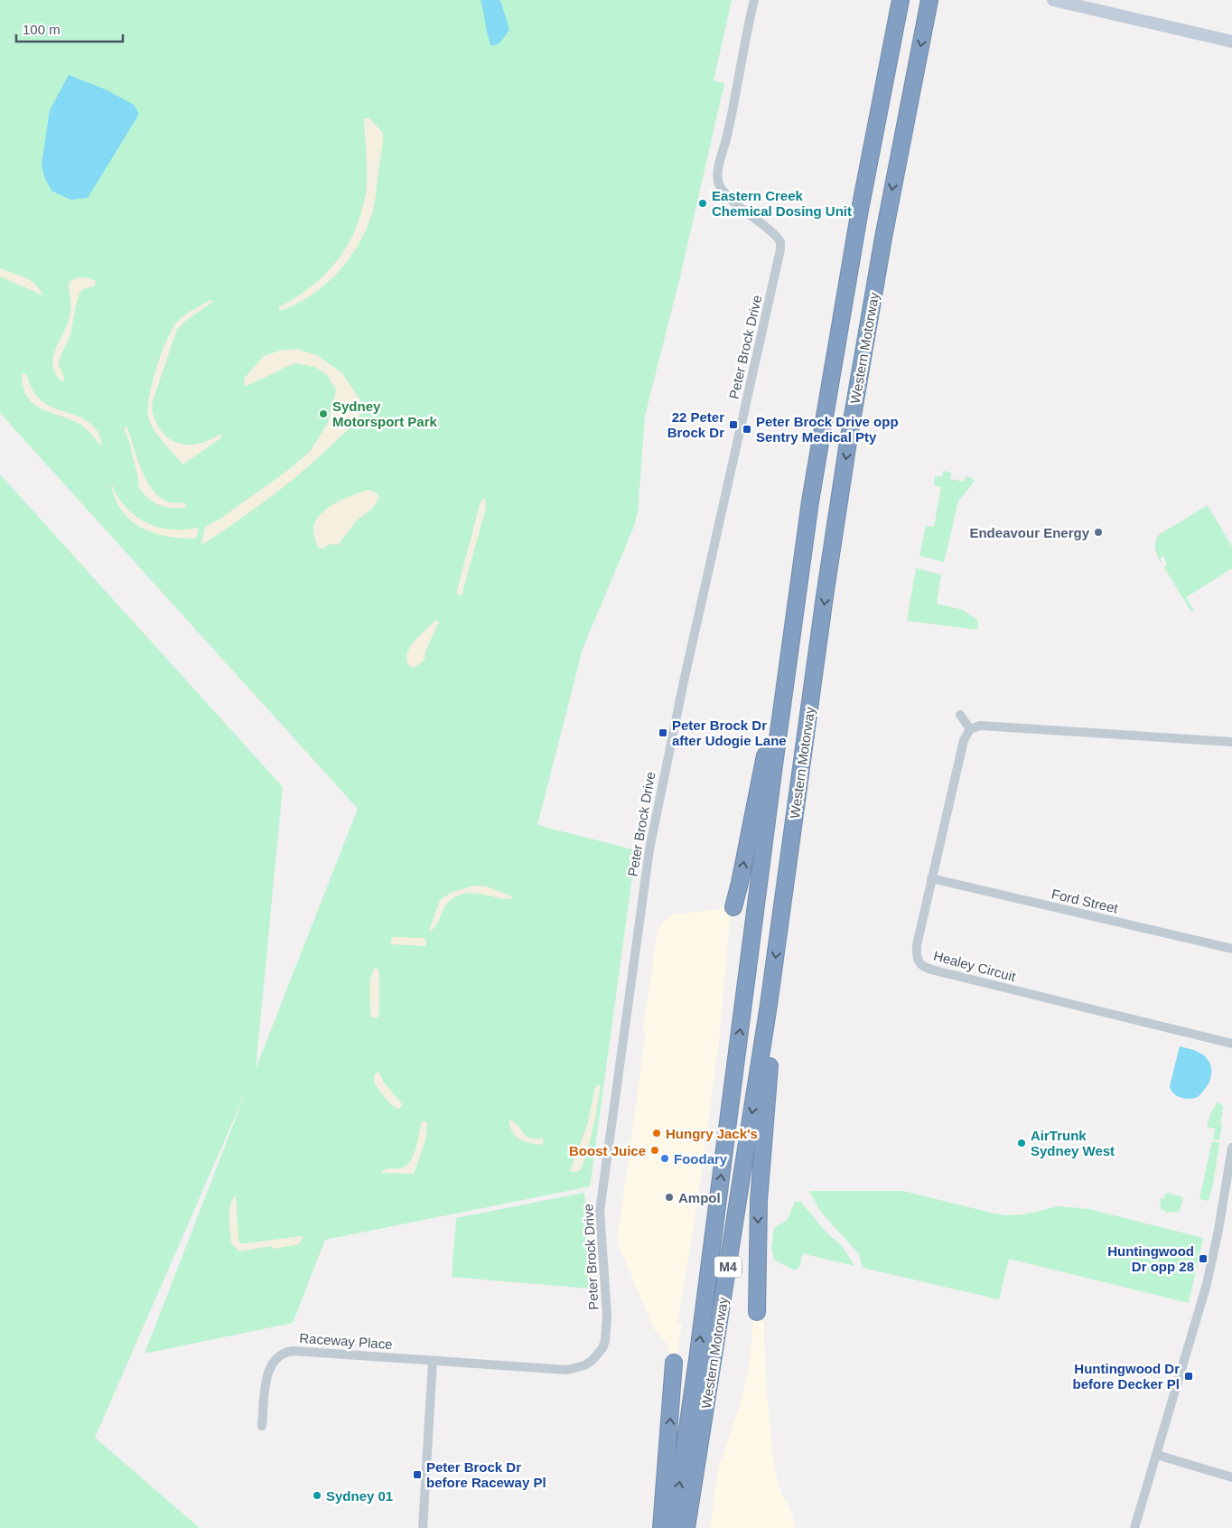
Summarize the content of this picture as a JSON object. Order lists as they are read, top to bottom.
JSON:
{
  "streets": {
    "highway": ["Western Motorway", "M4"],
    "street": [
      "Peter Brock Drive",
      "Ford Street",
      "Healey Circuit",
      "Raceway Place"
    ]
  },
  "crossings": [
    ["Peter Brock Drive", "Raceway Place"],
    ["Ford Street", "Healey Circuit"]
  ],
  "places": {
    "other": [
      "Eastern Creek Chemical Dosing Unit",
      "Sydney Motorsport Park",
      "Endeavour Energy",
      "Hungry Jack's",
      "AirTrunk Sydney West",
      "Boost Juice",
      "Foodary",
      "Ampol",
      "Sydney 01"
    ],
    "transit": [
      "22 Peter Brock Dr",
      "Peter Brock Drive opp Sentry Medical Pty",
      "Peter Brock Dr after Udogie Lane",
      "Huntingwood Dr opp 28",
      "Huntingwood Dr before Decker Pl",
      "Peter Brock Dr before Raceway Pl"
    ]
  },
  "scale_bar": "100 m"
}
